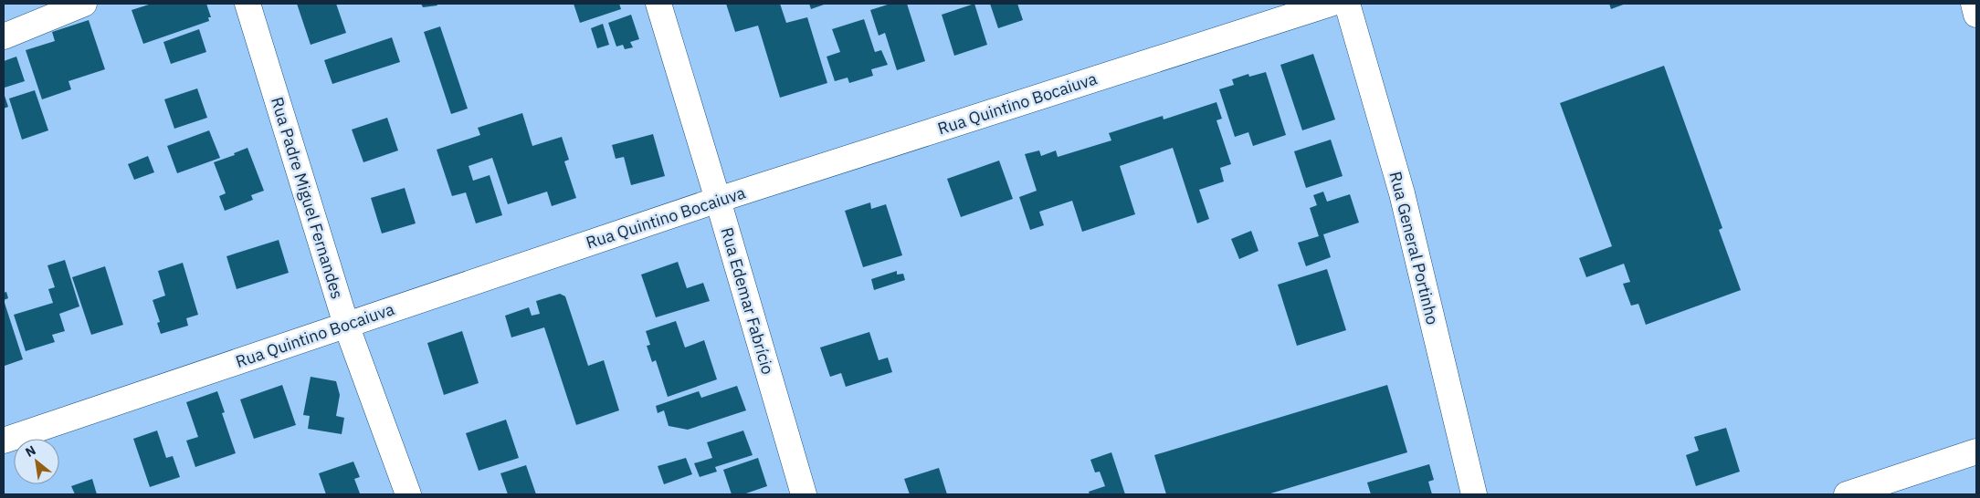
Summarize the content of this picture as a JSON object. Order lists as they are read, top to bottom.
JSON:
{
  "streets": {
    "street": [
      "Rua Quintino Bocaiuva",
      "Rua Padre Miguel Fernandes",
      "Rua General Portinho",
      "Rua Edemar Fabrício"
    ]
  },
  "crossings": [
    ["Rua Quintino Bocaiuva", "Rua Padre Miguel Fernandes"],
    ["Rua Quintino Bocaiuva", "Rua Edemar Fabrício"]
  ],
  "north": "top left"
}
